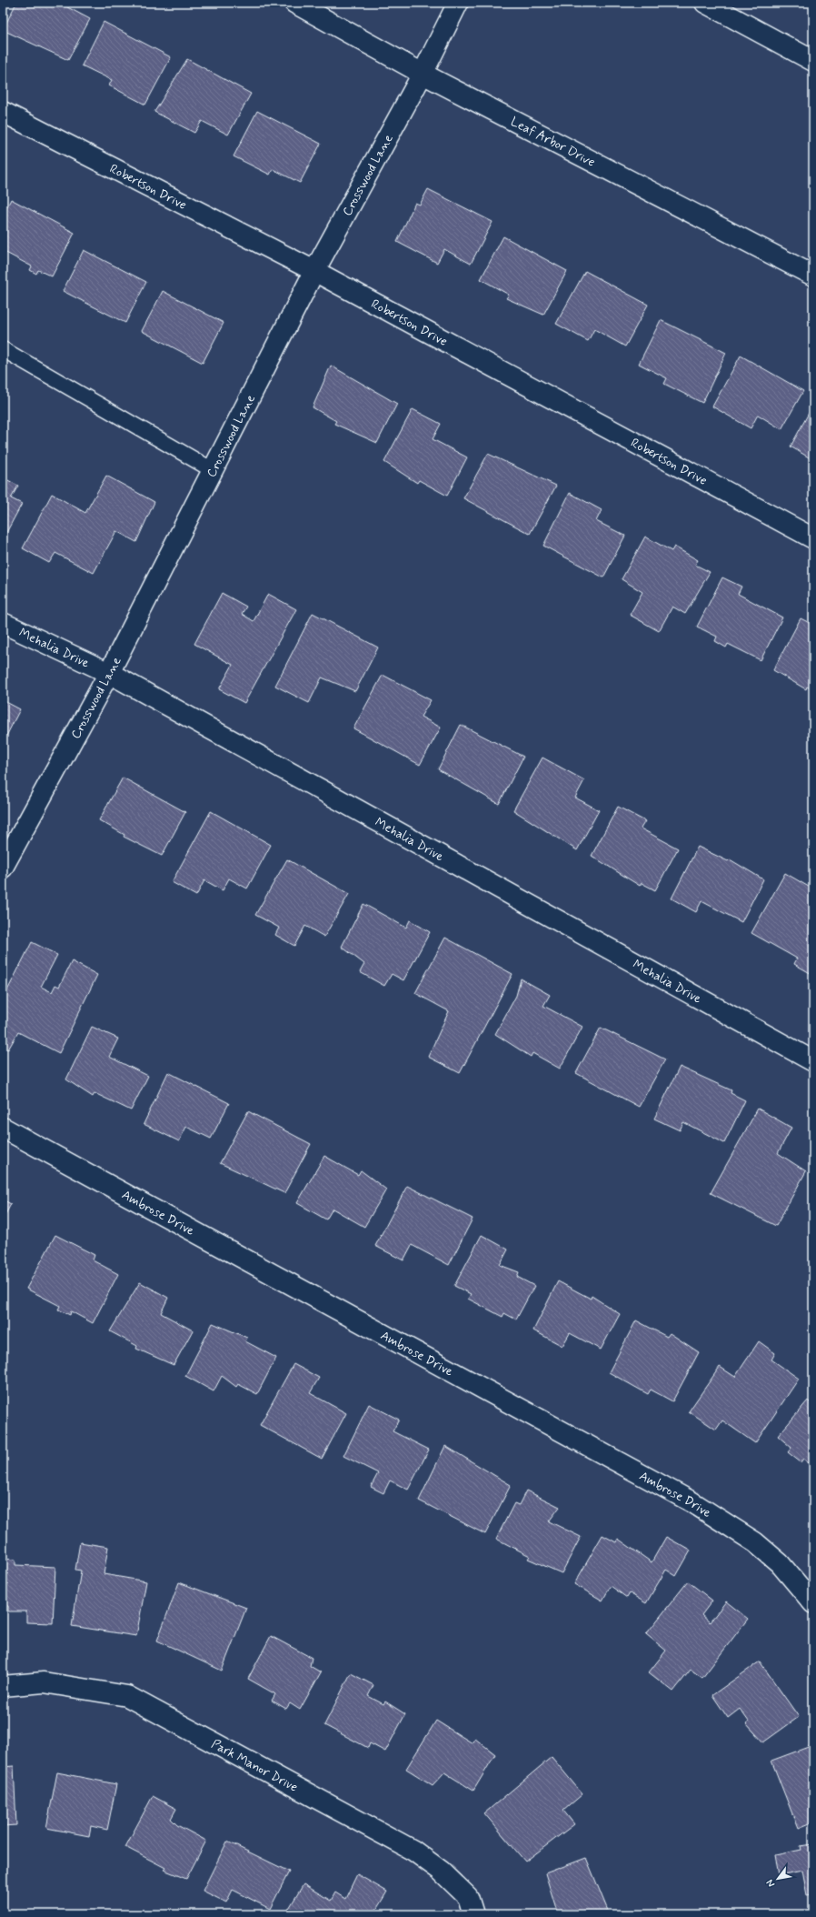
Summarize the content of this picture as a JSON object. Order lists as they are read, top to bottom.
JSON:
{
  "streets": {
    "street": [
      "Leaf Arbor Drive",
      "Crosswood Lane",
      "Robertson Drive",
      "Mehalia Drive",
      "Ambrose Drive",
      "Park Manor Drive"
    ]
  },
  "crossings": [
    ["Leaf Arbor Drive", "Crosswood Lane"],
    ["Crosswood Lane", "Robertson Drive"],
    ["Crosswood Lane", "Mehalia Drive"]
  ],
  "north": "bottom left"
}
